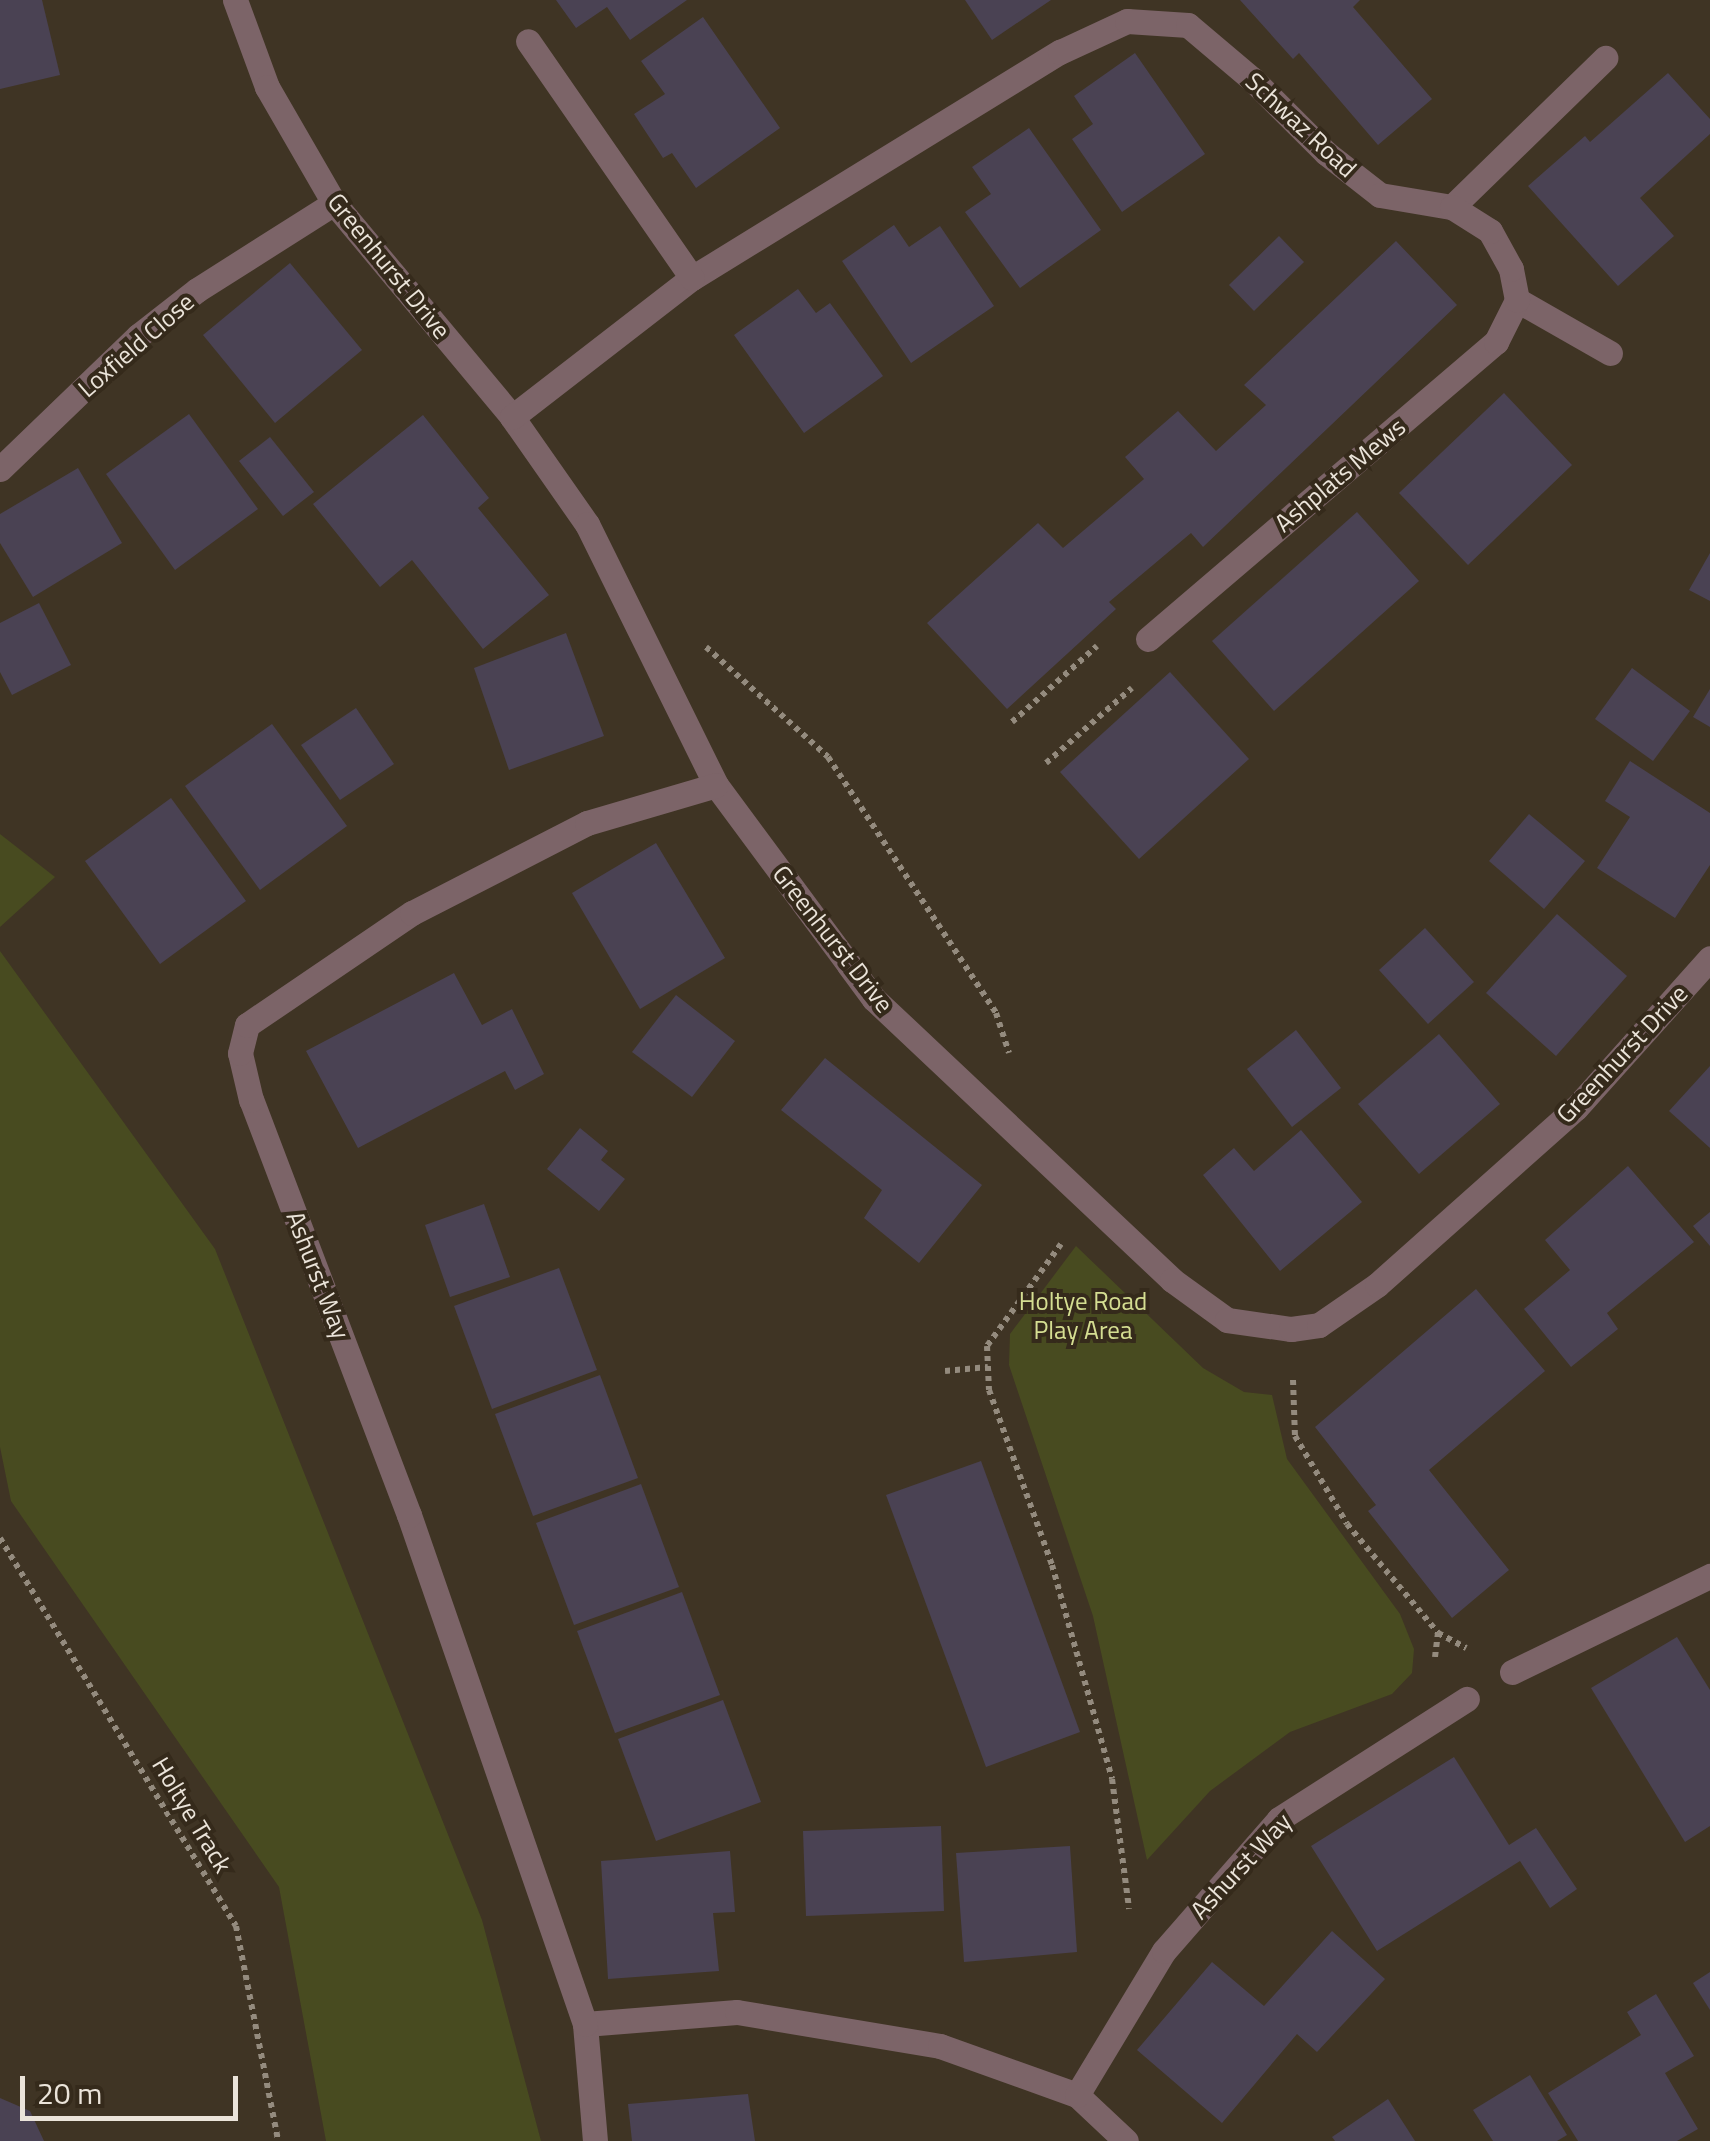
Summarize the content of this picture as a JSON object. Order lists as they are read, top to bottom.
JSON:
{
  "streets": {
    "street": [
      "Schwaz Road",
      "Greenhurst Drive",
      "Loxfield Close",
      "Ashplats Mews",
      "Ashurst Way"
    ],
    "path": ["Holtye Track"]
  },
  "crossings": [
    ["Schwaz Road", "Greenhurst Drive"],
    ["Greenhurst Drive", "Loxfield Close"],
    ["Greenhurst Drive", "Ashurst Way"]
  ],
  "parks": ["Holtye Road Play Area"],
  "scale_bar": "20 m"
}
